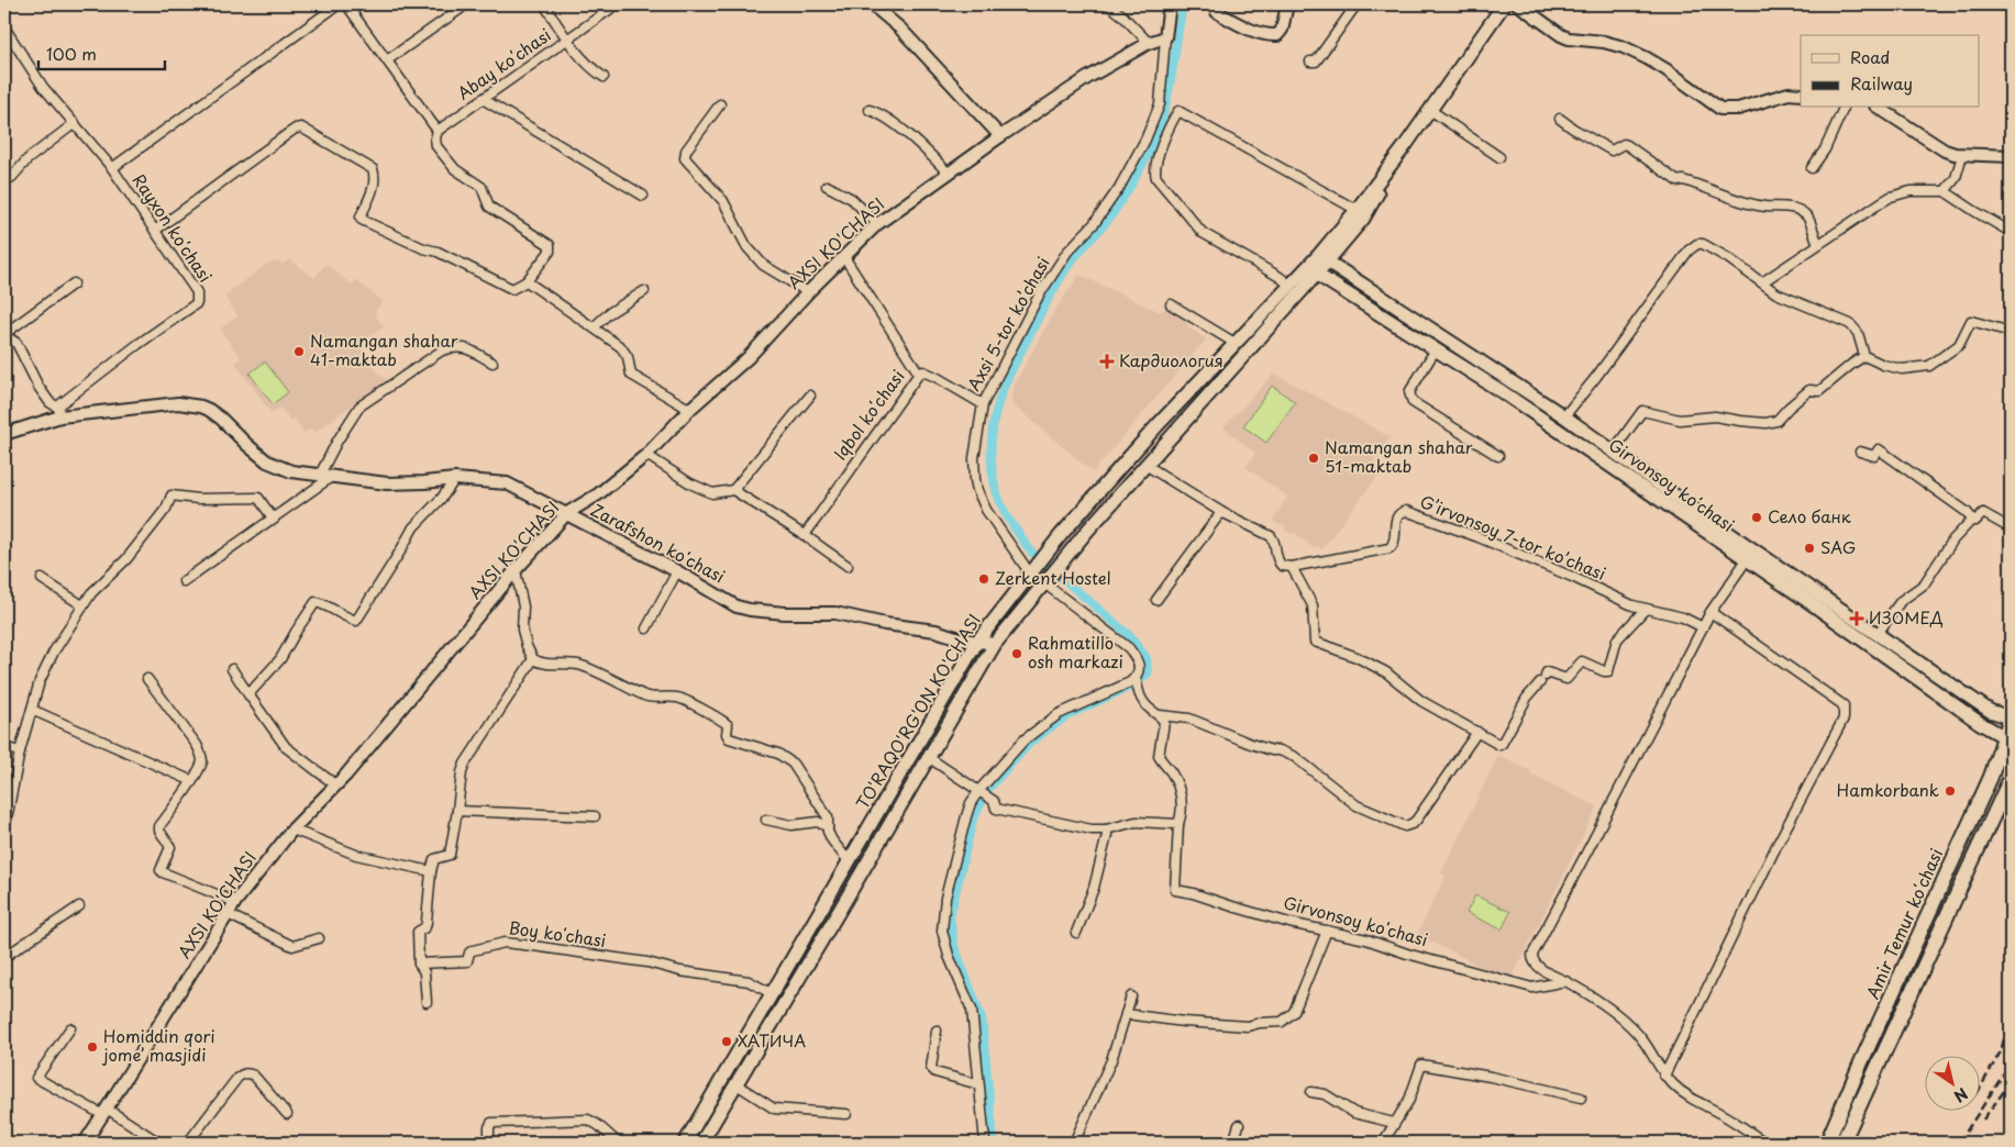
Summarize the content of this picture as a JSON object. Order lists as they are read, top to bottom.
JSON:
{
  "streets": {
    "main road": ["Girvonsoy koʻchasi", "TO'RAQO'RG'ON KO'CHASI", "Amir Temur koʻchasi"],
    "street": [
      "Abay koʻchasi",
      "Rayxon koʻchasi",
      "AXSI KO'CHASI",
      "Аxsi 5-tor koʼchasi",
      "Iqbol koʻchasi",
      "Gʼirvonsoy 7-tor koʼchasi",
      "Zarafshon koʻchasi",
      "Boy koʻchasi"
    ]
  },
  "crossings": [
    ["Rayxon koʻchasi", "Zarafshon koʻchasi"],
    ["AXSI KO'CHASI", "Аxsi 5-tor koʼchasi"],
    ["AXSI KO'CHASI", "Zarafshon koʻchasi"],
    ["Аxsi 5-tor koʼchasi", "Iqbol koʻchasi"],
    ["Аxsi 5-tor koʼchasi", "TO'RAQO'RG'ON KO'CHASI"],
    ["Girvonsoy koʻchasi", "TO'RAQO'RG'ON KO'CHASI"],
    ["Girvonsoy koʻchasi", "Amir Temur koʻchasi"],
    ["Zarafshon koʻchasi", "TO'RAQO'RG'ON KO'CHASI"],
    ["TO'RAQO'RG'ON KO'CHASI", "Boy koʻchasi"]
  ],
  "places": {
    "other": [
      "Namangan shahar 41-maktab",
      "Namangan shahar 51-maktab",
      "Село банк",
      "SAG",
      "Zerkent Hostel",
      "Rahmatillo osh markazi",
      "Hamkorbank",
      "ХАТИЧА",
      "Homiddin qori jome’ masjidi"
    ],
    "health": ["Кардиология", "ИЗОМЕД"]
  },
  "legend": ["Road", "Railway"],
  "scale_bar": "100 m",
  "north": "bottom right"
}
